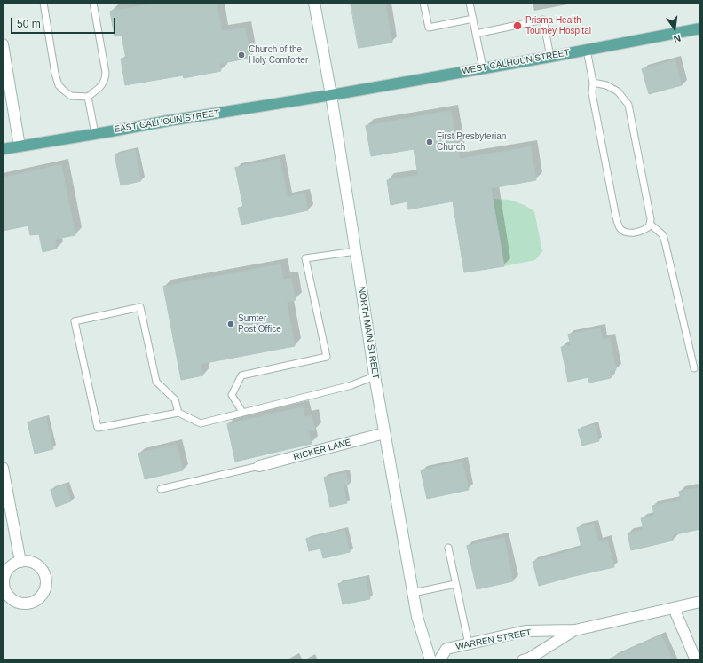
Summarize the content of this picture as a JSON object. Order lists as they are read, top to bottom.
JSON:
{
  "streets": {
    "main road": [
      "WEST CALHOUN STREET",
      "EAST CALHOUN STREET",
      "NORTH MAIN STREET",
      "RICKER LANE",
      "WARREN STREET"
    ]
  },
  "crossings": [
    ["WEST CALHOUN STREET", "EAST CALHOUN STREET"],
    ["WEST CALHOUN STREET", "NORTH MAIN STREET"],
    ["EAST CALHOUN STREET", "NORTH MAIN STREET"],
    ["NORTH MAIN STREET", "RICKER LANE"]
  ],
  "places": [
    "Prisma Health Toumey Hospital",
    "Church of the Holy Comforter",
    "First Presbyterian Church",
    "Sumter Post Office"
  ],
  "scale_bar": "50 m",
  "north": "bottom"
}
